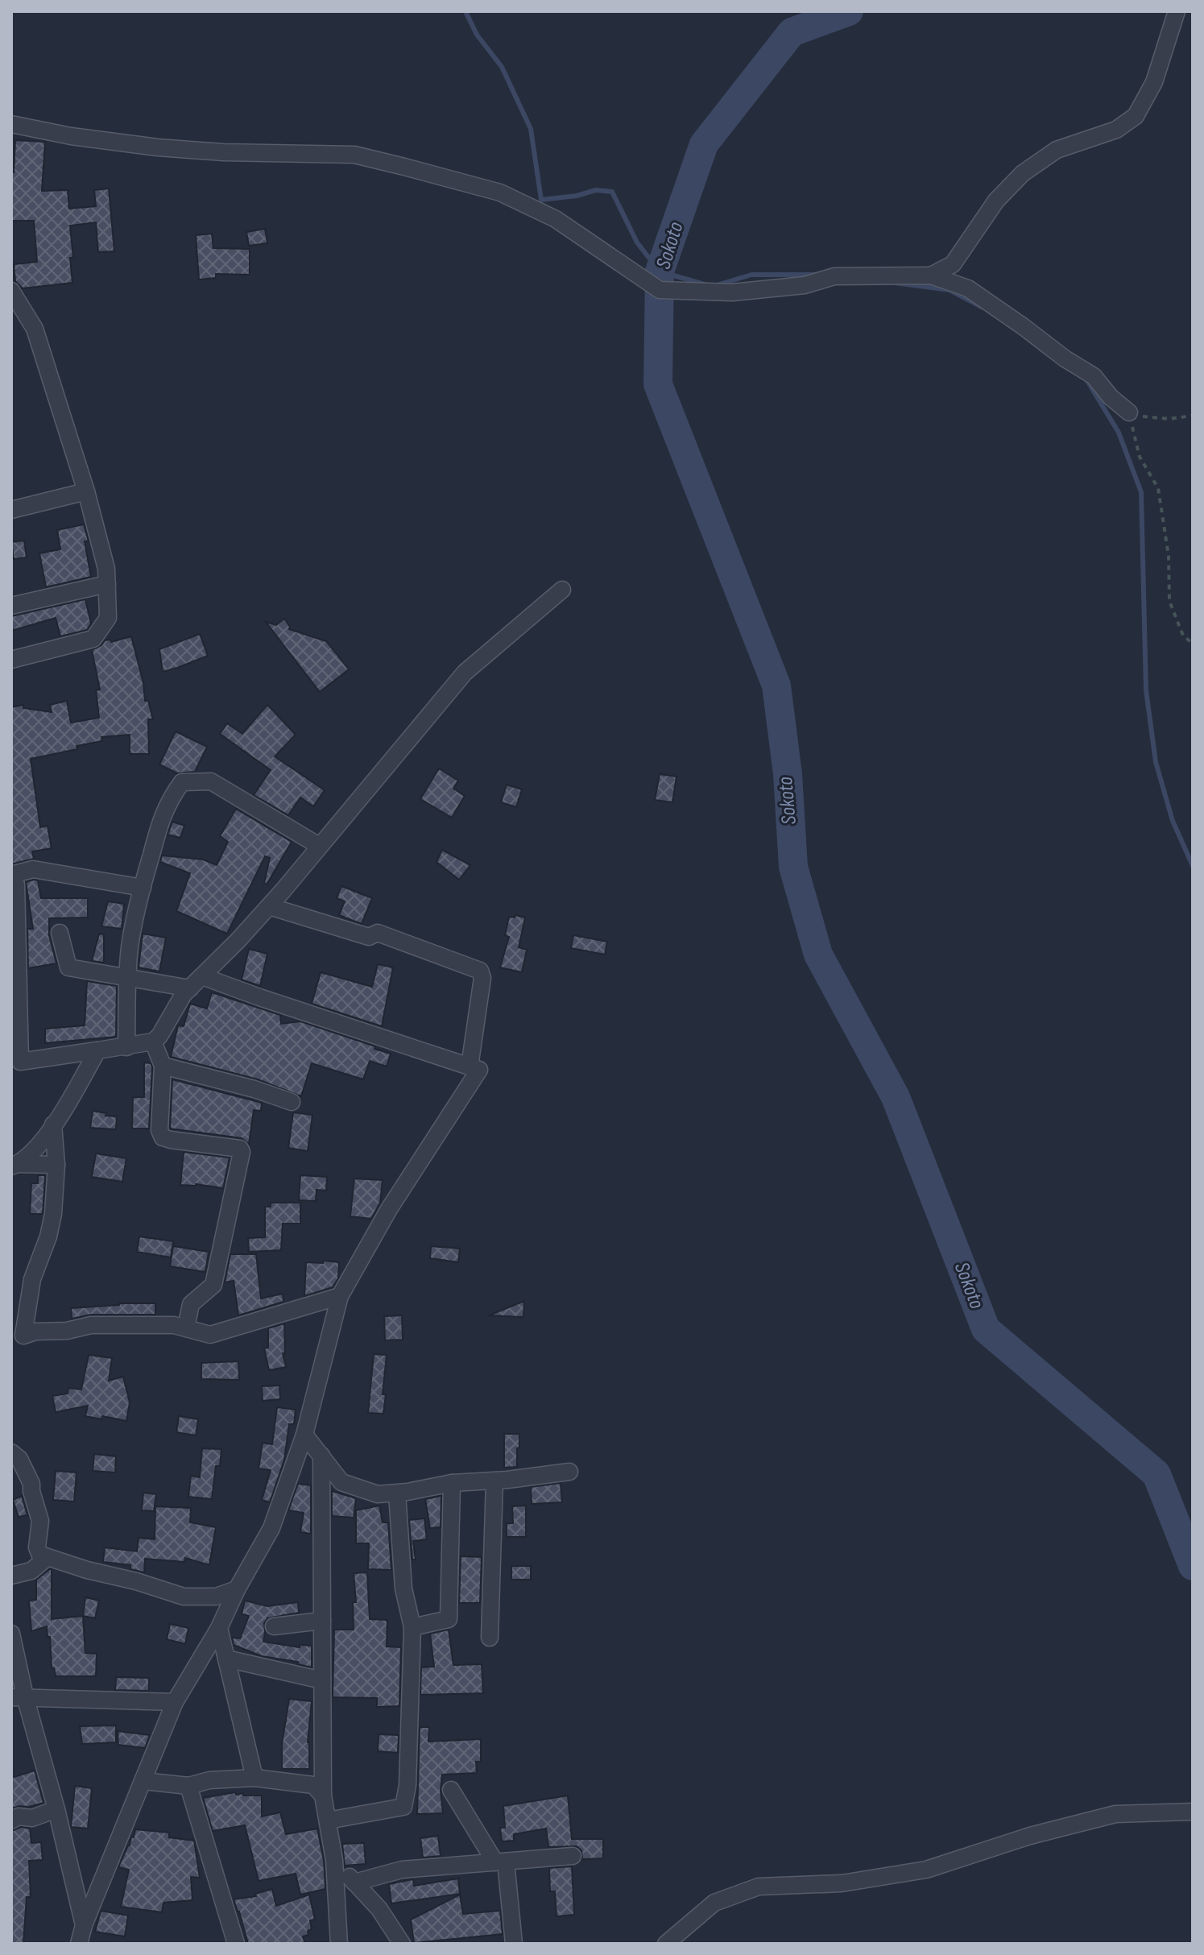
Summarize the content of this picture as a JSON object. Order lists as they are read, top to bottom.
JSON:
{
  "water": ["Sokoto"]
}
